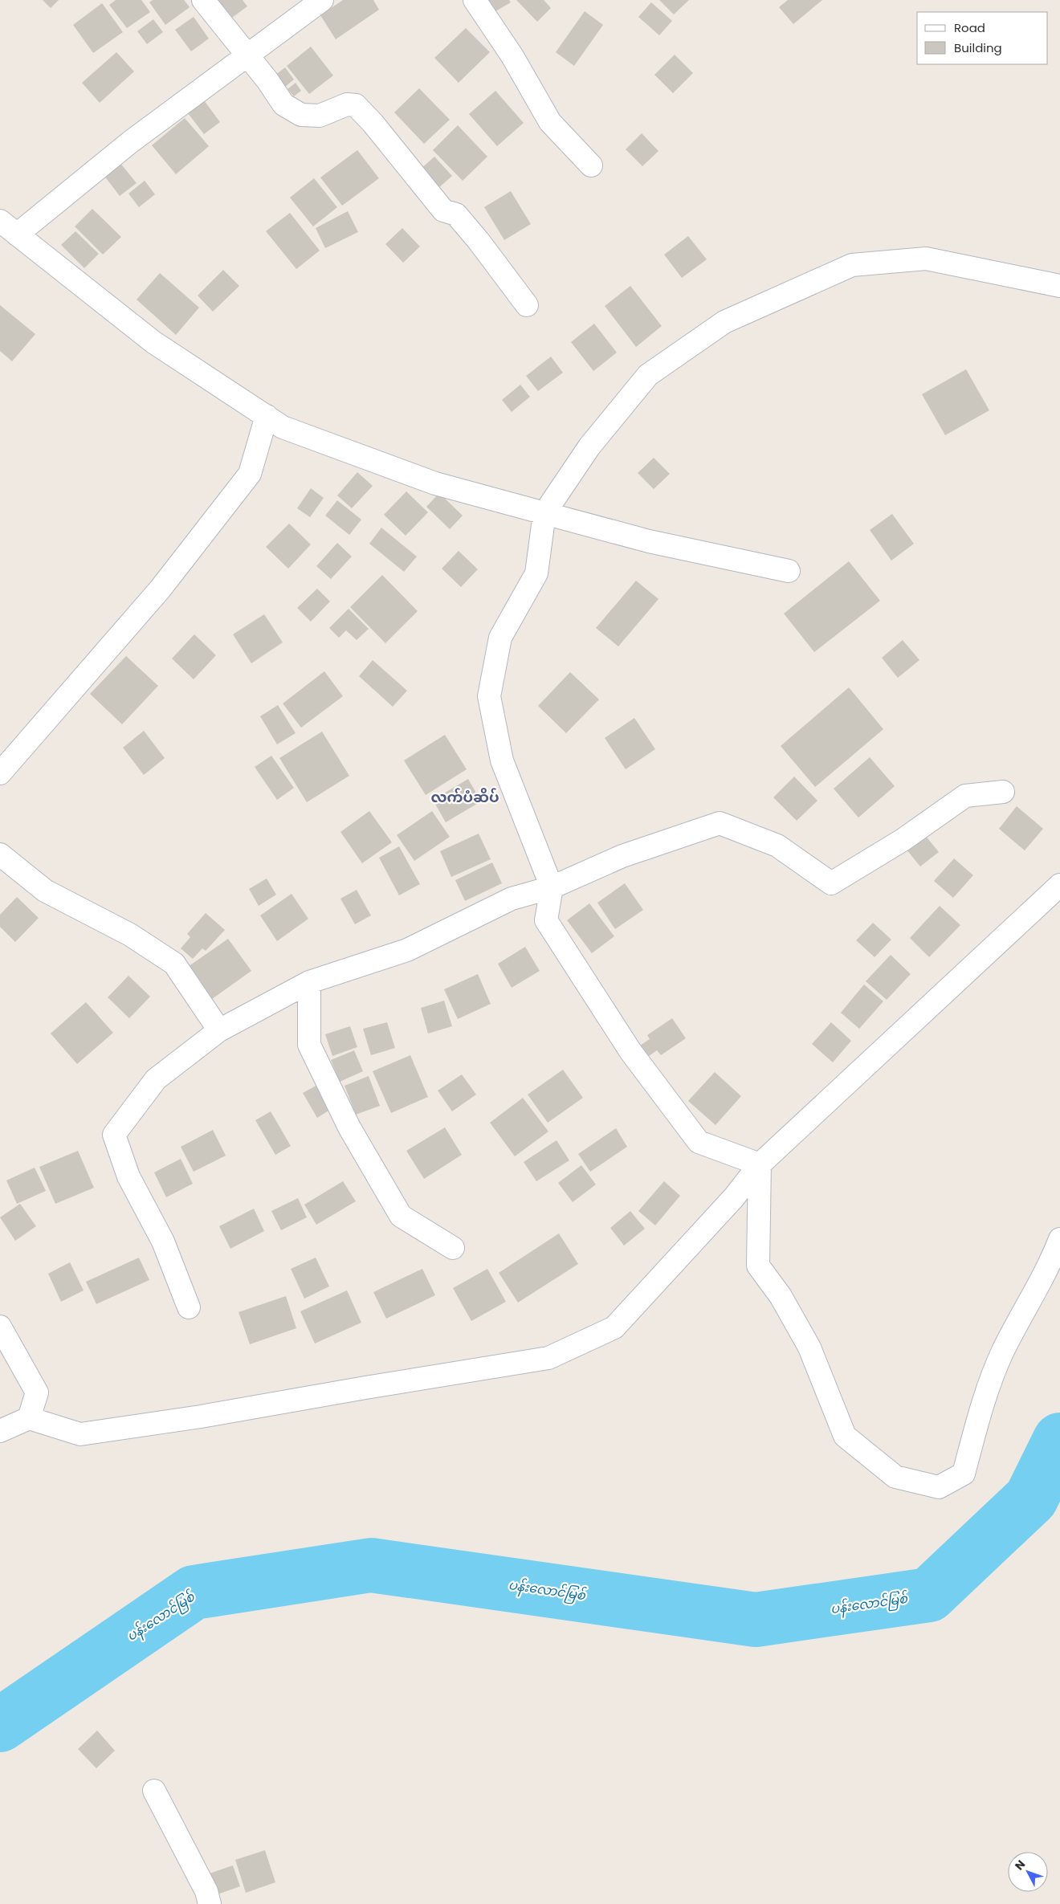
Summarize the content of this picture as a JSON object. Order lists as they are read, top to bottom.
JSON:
{
  "districts": ["လက်ပံဆိပ်"],
  "water": ["ပန်းလောင်မြစ်"],
  "legend": ["Road", "Building"],
  "north": "top left"
}
